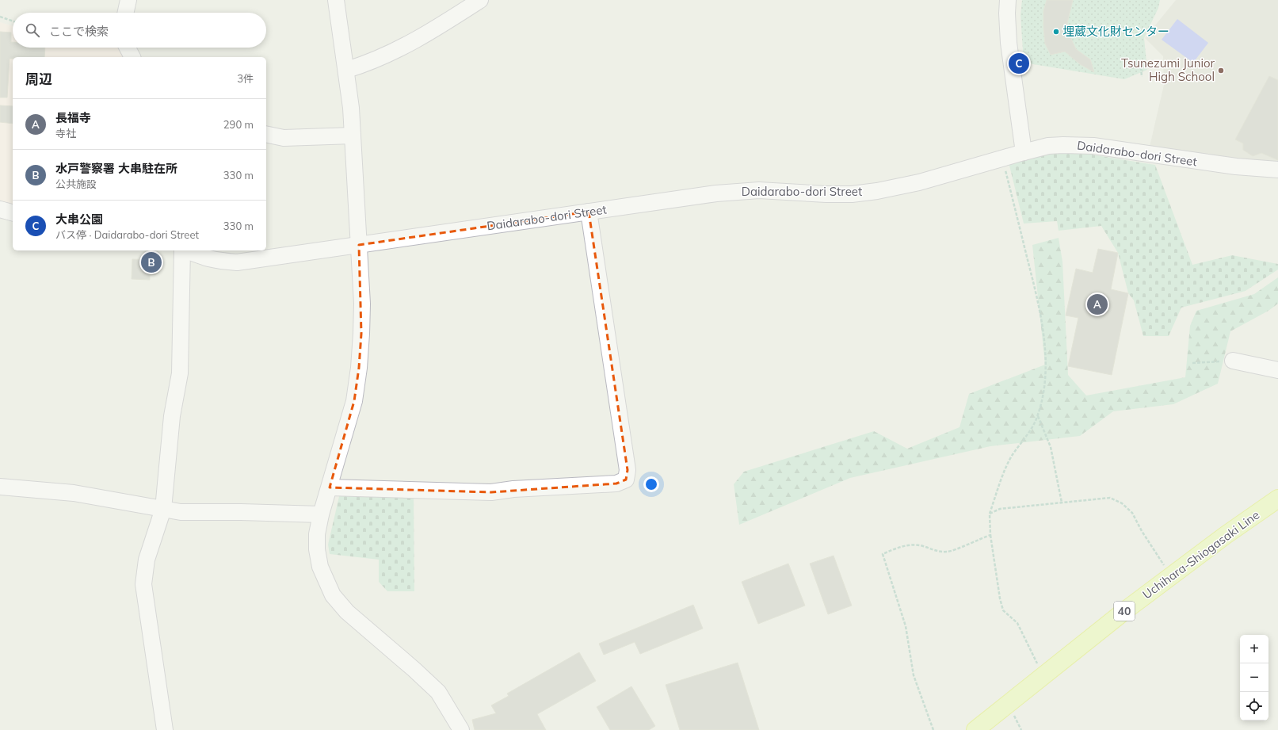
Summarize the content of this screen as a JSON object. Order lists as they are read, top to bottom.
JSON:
{
  "streets": {
    "main road": ["Uchihara-Shiogasaki Line", "40"],
    "street": ["Daidarabo-dori Street"]
  },
  "places": ["埋蔵文化財センター", "Tsunezumi Junior High School"],
  "page": {
    "search": "ここで検索",
    "pins": ["C", "B", "A"],
    "heading": ["周辺", "3件"],
    "list": [
      {
        "mark": "A",
        "name": "長福寺",
        "note": "寺社",
        "value": "290 m"
      },
      {
        "mark": "B",
        "name": "水戸警察署 大串駐在所",
        "note": "公共施設",
        "value": "330 m"
      },
      {
        "mark": "C",
        "name": "大串公園",
        "note": "バス停 · Daidarabo-dori Street",
        "value": "330 m"
      }
    ],
    "map_buttons": ["+", "−"]
  }
}
